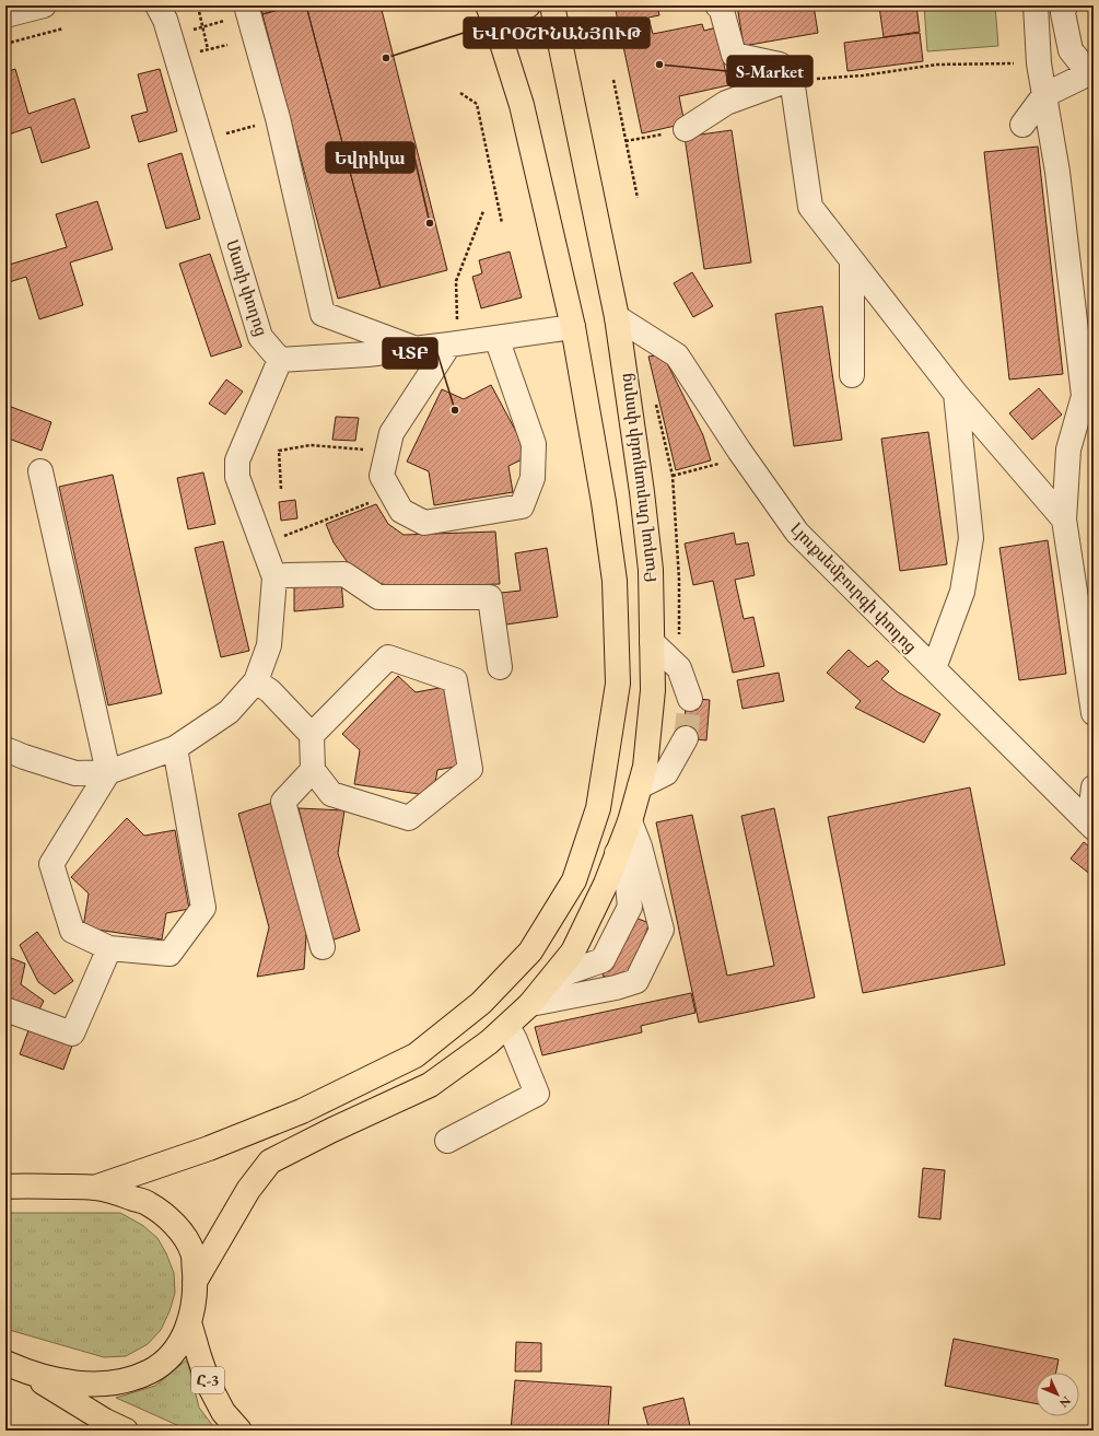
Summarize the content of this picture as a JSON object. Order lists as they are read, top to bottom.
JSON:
{
  "streets": {
    "main road": ["Բադալ Մուրադյանի փողոց", "Հ-3"],
    "street": ["Մառի փողոց", "Լյուքսեմբուրգի փողոց"]
  },
  "crossings": [
    ["Բադալ Մուրադյանի փողոց", "Լյուքսեմբուրգի փողոց"]
  ],
  "places": [
    "ԵՎՐՕՇԻՆԱՆՅՈՒԹ",
    "S-Market",
    "Եվրիկա",
    "ՎՏԲ"
  ],
  "north": "bottom right"
}
